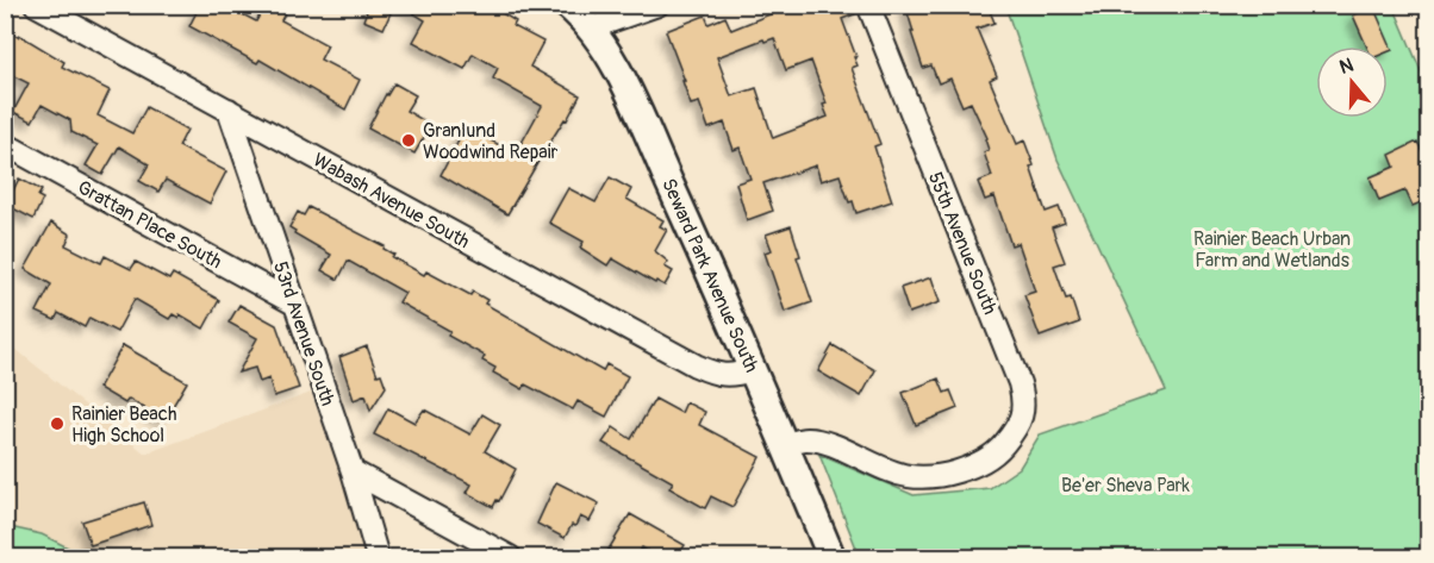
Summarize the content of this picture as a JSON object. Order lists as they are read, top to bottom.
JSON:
{
  "streets": {
    "street": [
      "Wabash Avenue South",
      "Grattan Place South",
      "55th Avenue South",
      "Seward Park Avenue South",
      "53rd Avenue South"
    ]
  },
  "crossings": [
    ["Wabash Avenue South", "Seward Park Avenue South"],
    ["Wabash Avenue South", "53rd Avenue South"],
    ["Grattan Place South", "53rd Avenue South"],
    ["55th Avenue South", "Seward Park Avenue South"]
  ],
  "parks": ["Rainier Beach Urban Farm and Wetlands", "Be'er Sheva Park"],
  "places": ["Granlund Woodwind Repair", "Rainier Beach High School"],
  "north": "top"
}
